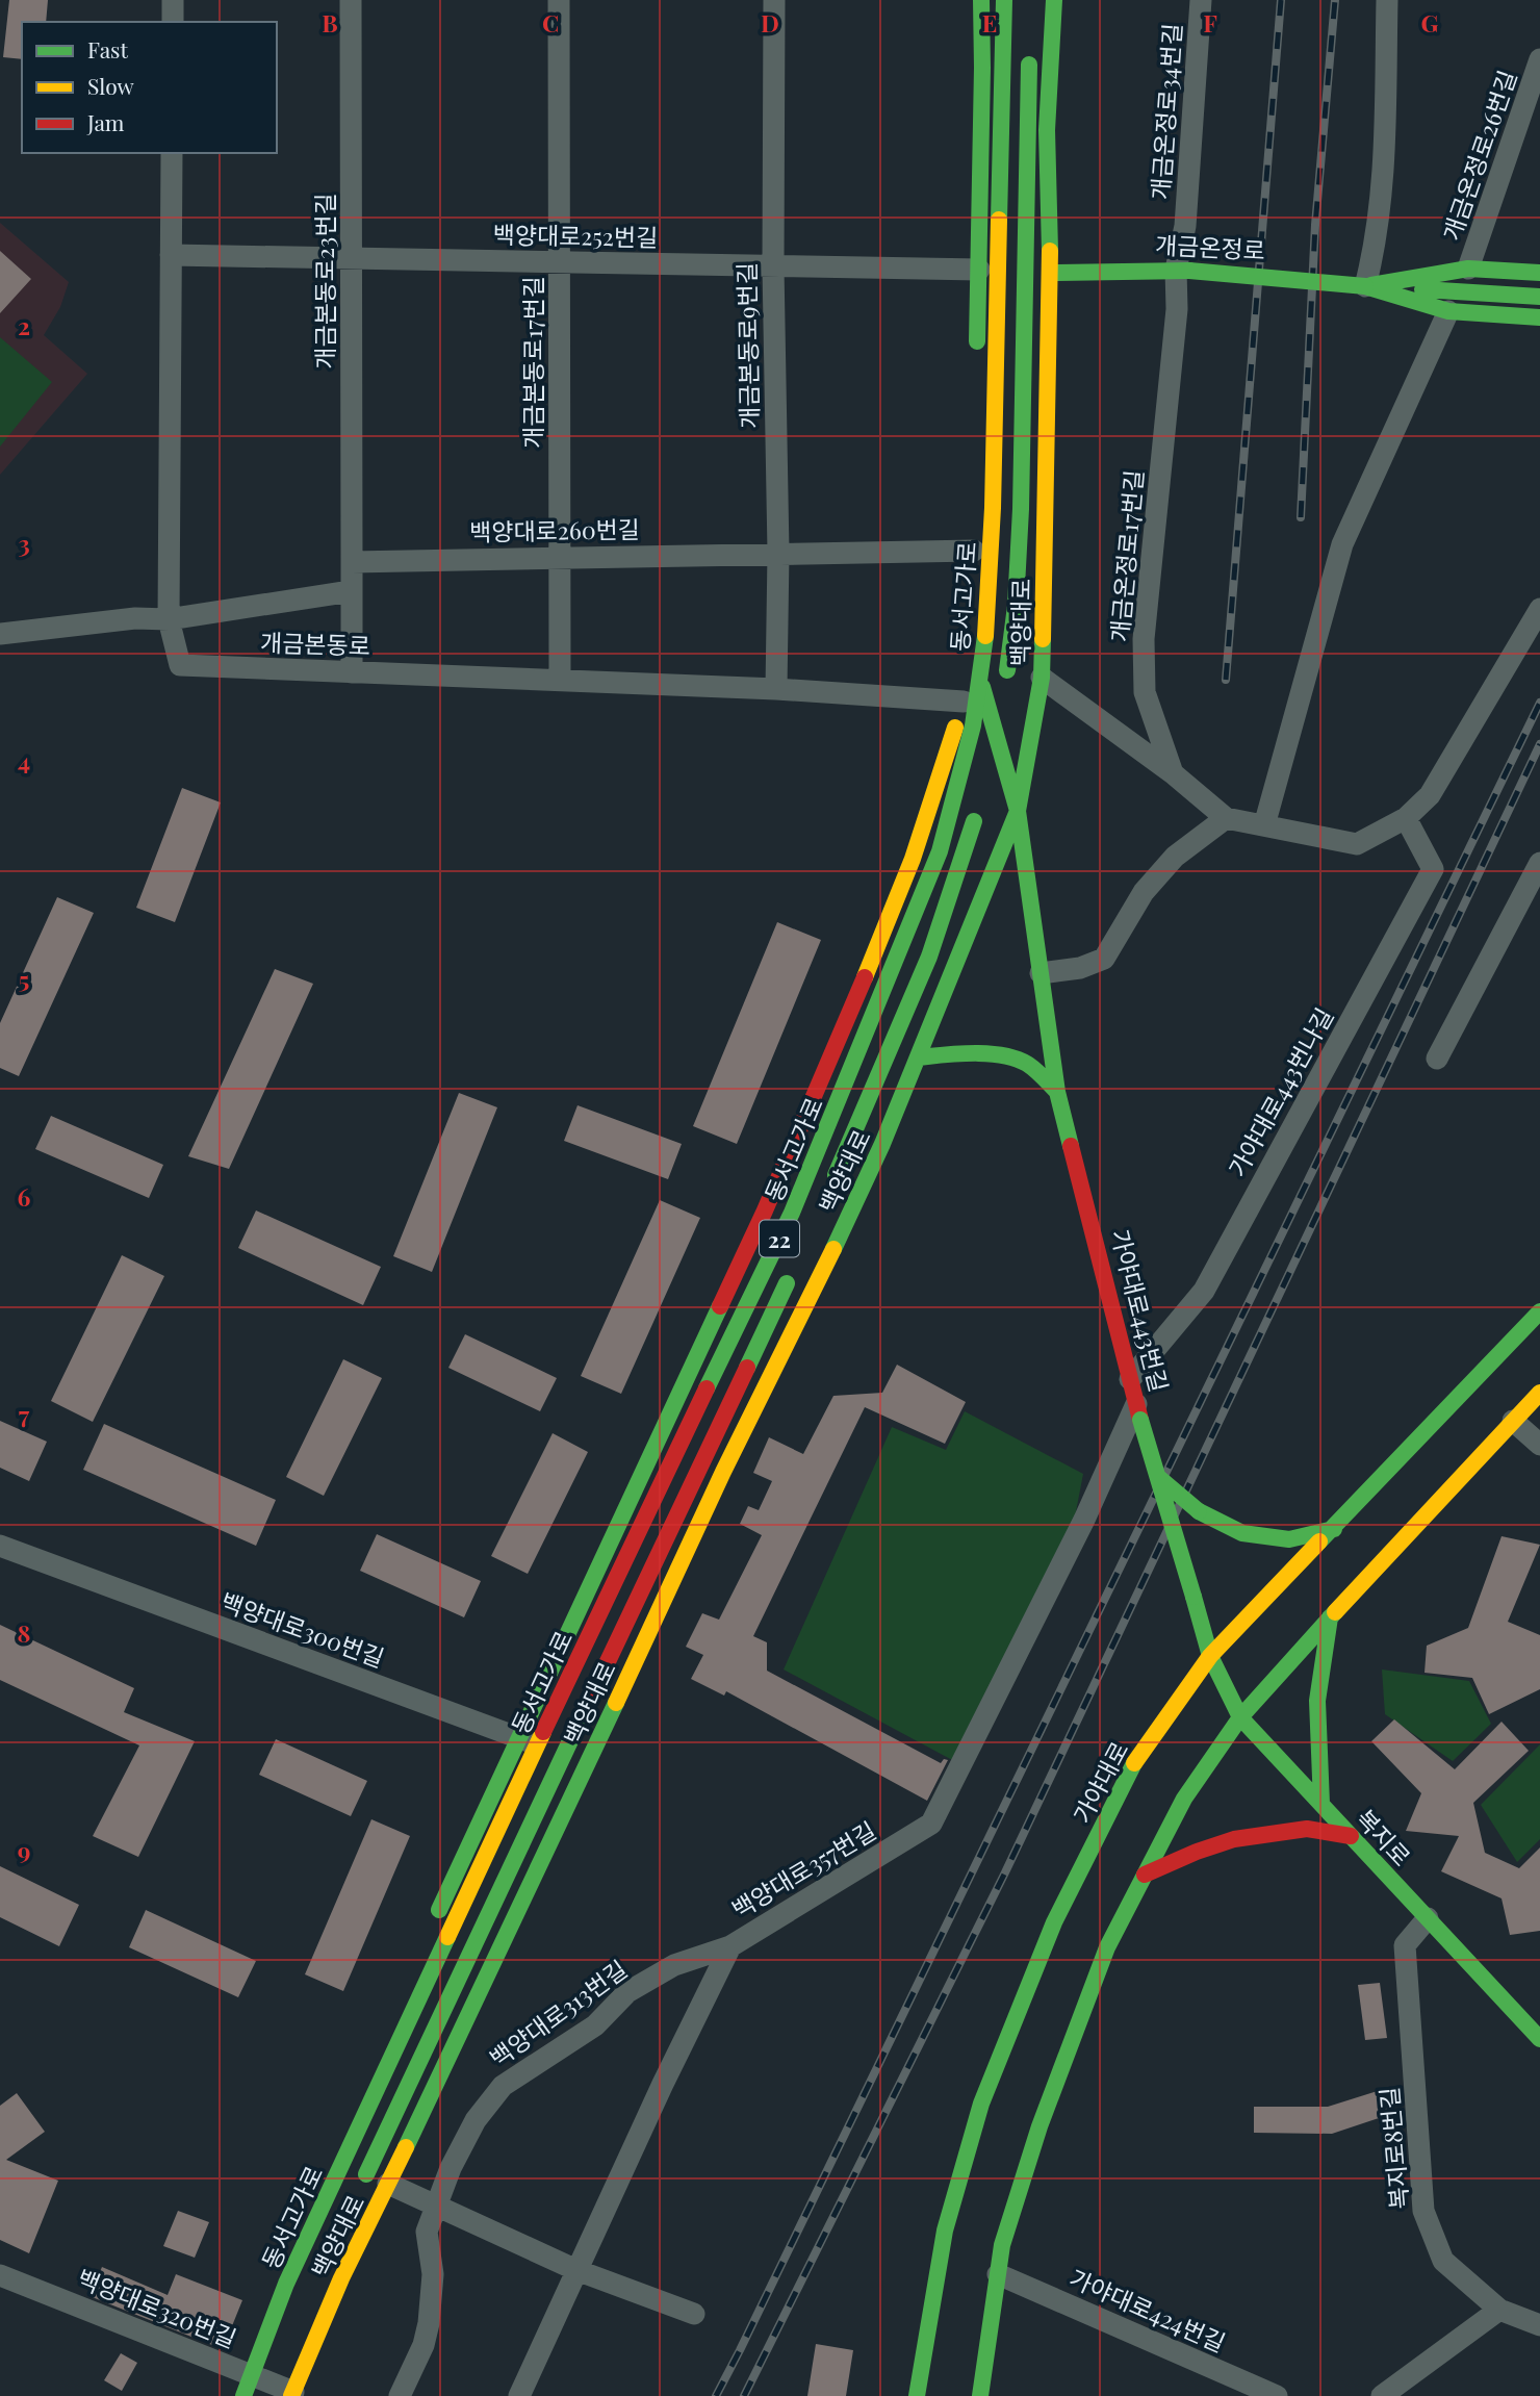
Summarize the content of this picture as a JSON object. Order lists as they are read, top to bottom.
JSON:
{
  "streets": {
    "main road": [
      "개금온정로",
      "동서고가로",
      "백양대로",
      "22",
      "가야대로443번길",
      "가야대로",
      "복지로"
    ],
    "street": [
      "개금온정로34번길",
      "개금온정로26번길",
      "백양대로252번길",
      "개금본동로23번길",
      "개금본동로9번길",
      "개금본동로17번길",
      "백양대로260번길",
      "개금온정로17번길",
      "개금본동로",
      "가야대로443번나길",
      "백양대로300번길",
      "백양대로357번길",
      "백양대로313번길",
      "복지로8번길",
      "백양대로320번길",
      "가야대로424번길"
    ]
  },
  "crossings": [
    ["개금온정로34번길", "개금온정로"],
    ["개금온정로34번길", "개금온정로17번길"],
    ["개금온정로26번길", "개금온정로"],
    ["백양대로252번길", "개금본동로23번길"],
    ["백양대로252번길", "개금본동로9번길"],
    ["백양대로252번길", "개금본동로17번길"],
    ["백양대로252번길", "개금본동로"],
    ["개금온정로", "개금온정로17번길"],
    ["개금온정로", "백양대로"],
    ["개금본동로23번길", "백양대로260번길"],
    ["개금본동로9번길", "백양대로260번길"],
    ["개금본동로9번길", "개금본동로"],
    ["개금본동로17번길", "백양대로260번길"],
    ["개금본동로17번길", "개금본동로"],
    ["백양대로260번길", "백양대로"],
    ["백양대로", "개금본동로"],
    ["백양대로", "가야대로443번길"],
    ["백양대로", "백양대로300번길"],
    ["백양대로", "백양대로320번길"],
    ["가야대로443번나길", "가야대로443번길"],
    ["가야대로443번길", "가야대로"],
    ["가야대로443번길", "복지로"],
    ["가야대로443번길", "백양대로357번길"],
    ["가야대로", "복지로"],
    ["복지로", "복지로8번길"],
    ["백양대로357번길", "백양대로313번길"]
  ],
  "legend": ["Fast", "Slow", "Jam"],
  "grid": {
    "columns": [
      "B",
      "C",
      "D",
      "E",
      "F",
      "G"
    ],
    "rows": [
      "2",
      "3",
      "4",
      "5",
      "6",
      "7",
      "8",
      "9"
    ]
  }
}
